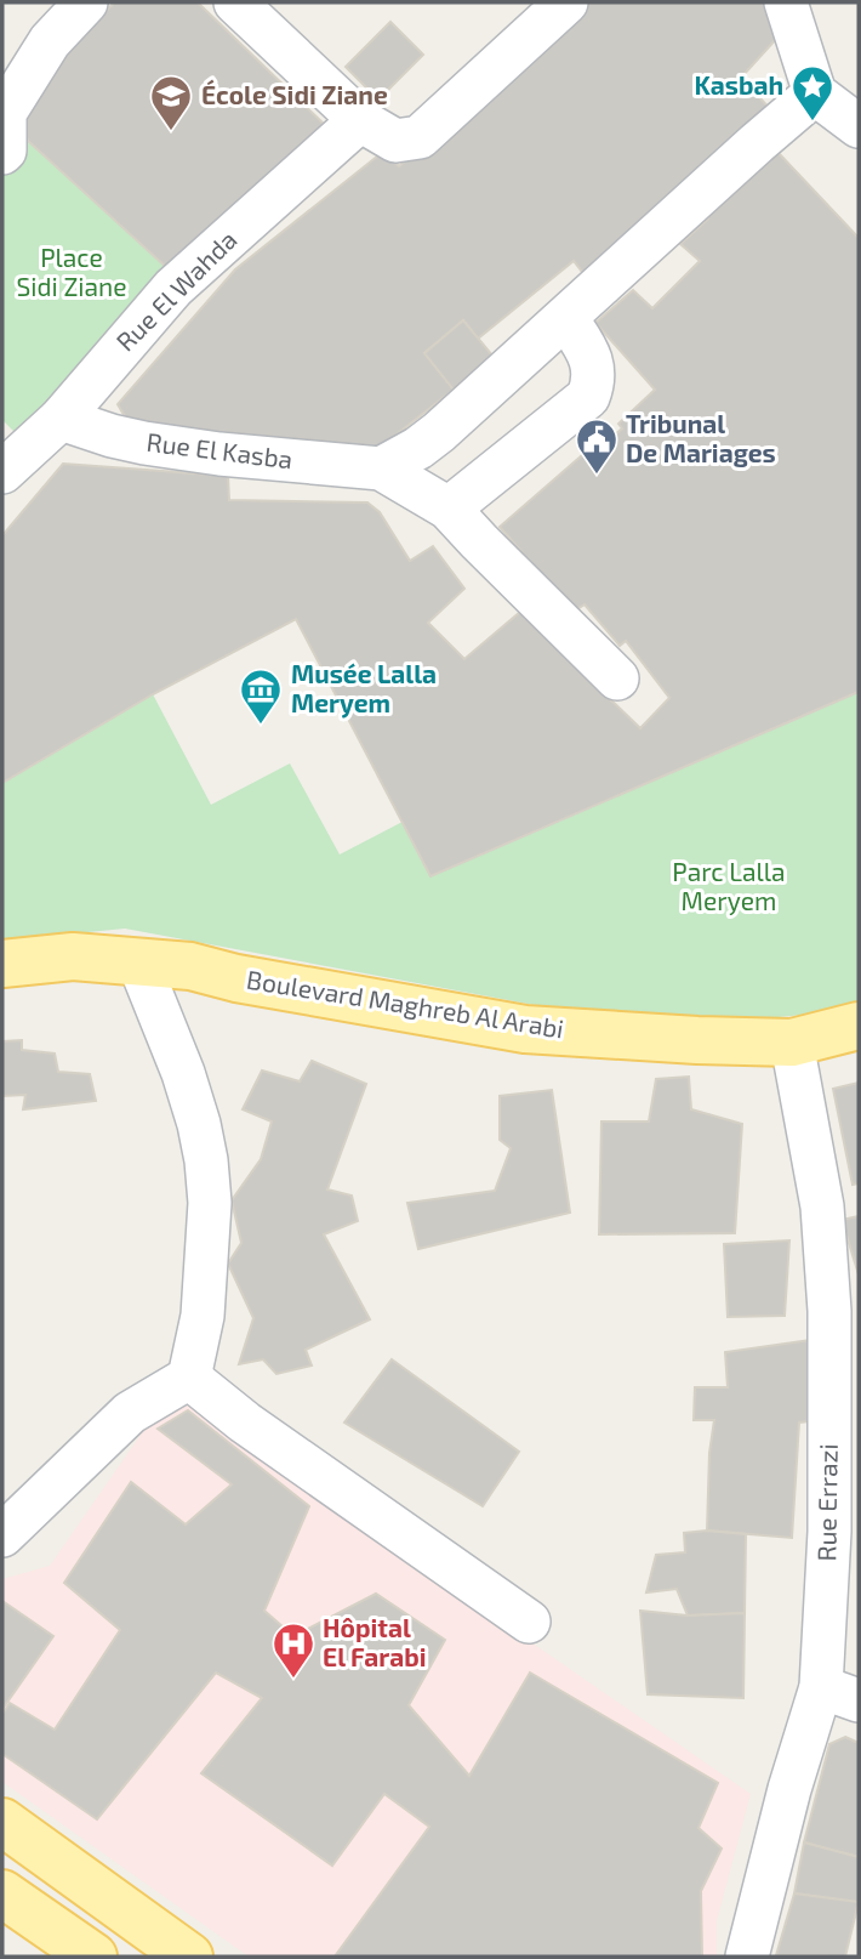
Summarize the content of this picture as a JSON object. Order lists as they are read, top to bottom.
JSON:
{
  "streets": {
    "main road": ["Boulevard Maghreb Al Arabi"],
    "street": ["Rue El Wahda", "Rue El Kasba", "Rue Errazi"]
  },
  "crossings": [
    ["Rue El Wahda", "Rue El Kasba"],
    ["Boulevard Maghreb Al Arabi", "Rue Errazi"]
  ],
  "parks": ["Place Sidi Ziane", "Parc Lalla Meryem"],
  "places": {
    "place": ["Kasbah"],
    "school or university": ["École Sidi Ziane"],
    "public building": ["Tribunal De Mariages"],
    "museum": ["Musée Lalla Meryem"],
    "hospital": ["Hôpital El Farabi"]
  }
}
